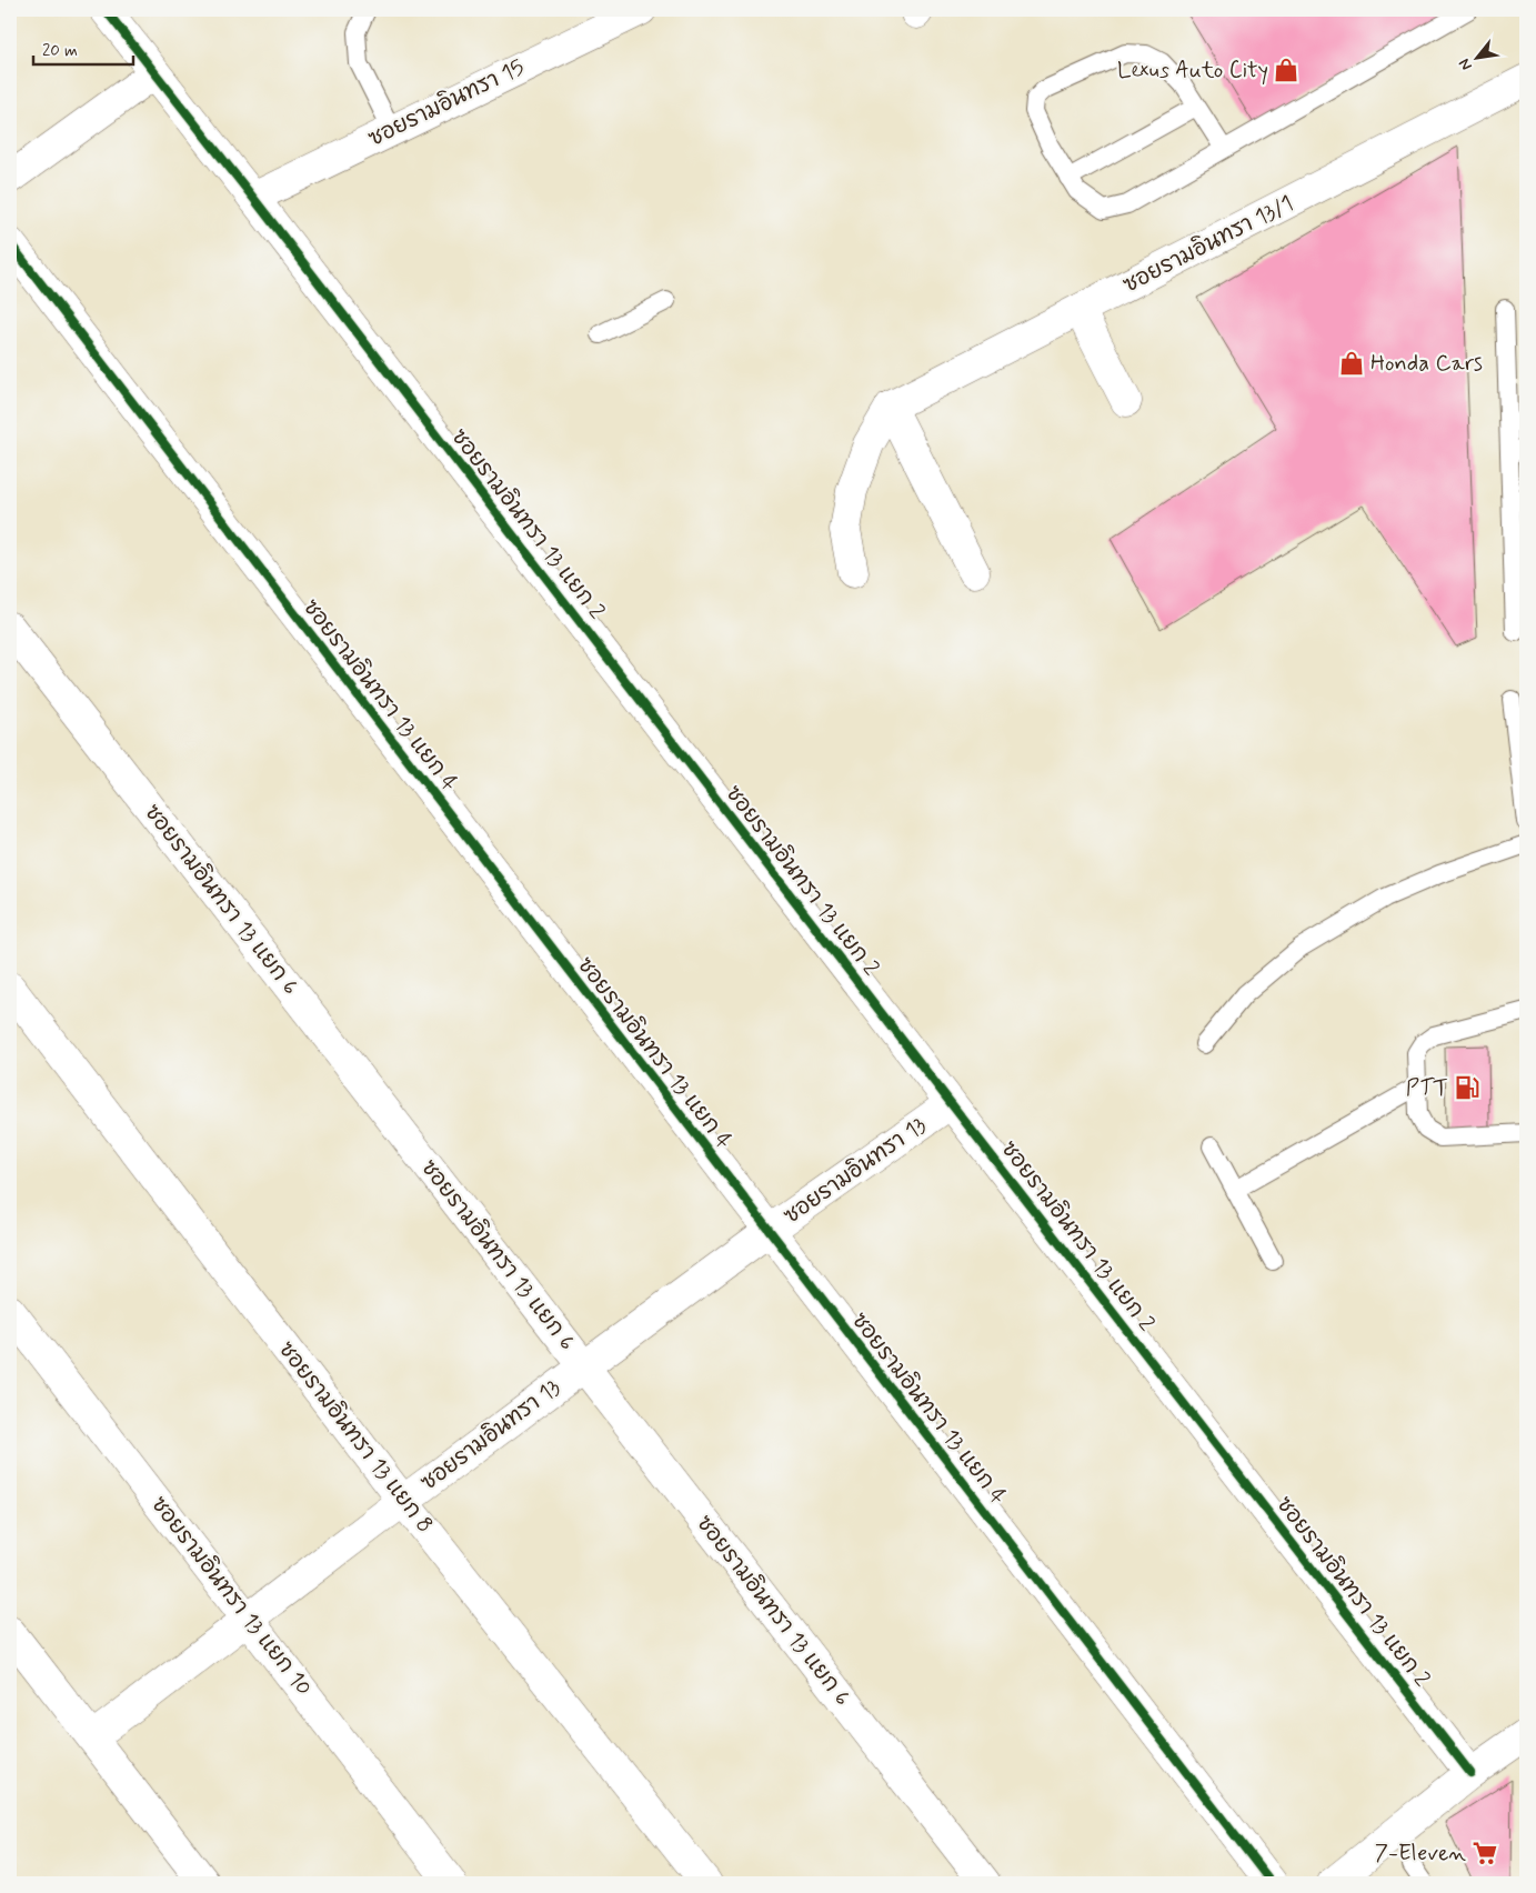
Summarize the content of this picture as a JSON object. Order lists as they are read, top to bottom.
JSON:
{
  "streets": {
    "street": [
      "ซอยรามอินทรา 15",
      "ซอยรามอินทรา 13/1",
      "ซอยรามอินทรา 13 แยก 2",
      "ซอยรามอินทรา 13 แยก 4",
      "ซอยรามอินทรา 13 แยก 6",
      "ซอยรามอินทรา 13",
      "ซอยรามอินทรา 13 แยก 8",
      "ซอยรามอินทรา 13 แยก 10"
    ]
  },
  "crossings": [
    ["ซอยรามอินทรา 15", "ซอยรามอินทรา 13 แยก 2"],
    ["ซอยรามอินทรา 13 แยก 2", "ซอยรามอินทรา 13"],
    ["ซอยรามอินทรา 13 แยก 4", "ซอยรามอินทรา 13"],
    ["ซอยรามอินทรา 13 แยก 6", "ซอยรามอินทรา 13"],
    ["ซอยรามอินทรา 13", "ซอยรามอินทรา 13 แยก 8"],
    ["ซอยรามอินทรา 13", "ซอยรามอินทรา 13 แยก 10"]
  ],
  "places": {
    "shop": ["Lexus Auto City", "Honda Cars"],
    "fuel station": ["PTT"],
    "supermarket": ["7-Eleven"]
  },
  "scale_bar": "20 m",
  "north": "bottom left"
}
